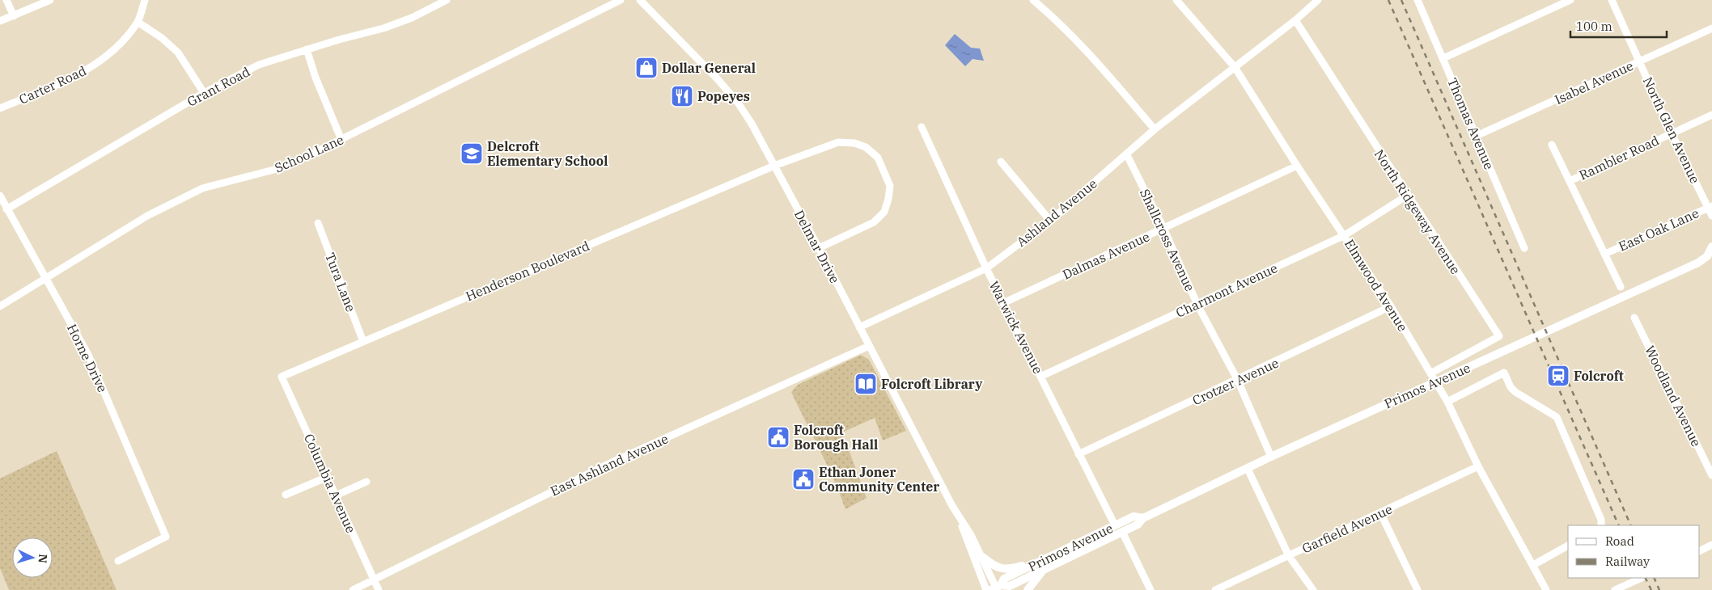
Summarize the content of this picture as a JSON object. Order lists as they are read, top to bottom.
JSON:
{
  "streets": {
    "main road": ["Primos Avenue"],
    "street": [
      "Isabel Avenue",
      "Carter Road",
      "Grant Road",
      "Thomas Avenue",
      "North Glen Avenue",
      "School Lane",
      "Rambler Road",
      "North Ridgeway Avenue",
      "Ashland Avenue",
      "East Oak Lane",
      "Shallcross Avenue",
      "Delmar Drive",
      "Dalmas Avenue",
      "Henderson Boulevard",
      "Tura Lane",
      "Elmwood Avenue",
      "Charmont Avenue",
      "Warwick Avenue",
      "Horne Drive",
      "Crotzer Avenue",
      "Woodland Avenue",
      "East Ashland Avenue",
      "Columbia Avenue",
      "Garfield Avenue"
    ]
  },
  "crossings": [
    ["Isabel Avenue", "Thomas Avenue"],
    ["Isabel Avenue", "North Glen Avenue"],
    ["Grant Road", "Horne Drive"],
    ["North Glen Avenue", "Rambler Road"],
    ["North Glen Avenue", "East Oak Lane"],
    ["School Lane", "Horne Drive"],
    ["North Ridgeway Avenue", "Elmwood Avenue"],
    ["North Ridgeway Avenue", "Charmont Avenue"],
    ["Ashland Avenue", "Shallcross Avenue"],
    ["Ashland Avenue", "Delmar Drive"],
    ["Ashland Avenue", "Elmwood Avenue"],
    ["Ashland Avenue", "Warwick Avenue"],
    ["Shallcross Avenue", "Dalmas Avenue"],
    ["Shallcross Avenue", "Charmont Avenue"],
    ["Shallcross Avenue", "Crotzer Avenue"],
    ["Shallcross Avenue", "Primos Avenue"],
    ["Delmar Drive", "Henderson Boulevard"],
    ["Delmar Drive", "Primos Avenue"],
    ["Delmar Drive", "East Ashland Avenue"],
    ["Dalmas Avenue", "Elmwood Avenue"],
    ["Dalmas Avenue", "Warwick Avenue"],
    ["Henderson Boulevard", "Tura Lane"],
    ["Henderson Boulevard", "Columbia Avenue"],
    ["Elmwood Avenue", "Charmont Avenue"],
    ["Elmwood Avenue", "Crotzer Avenue"],
    ["Elmwood Avenue", "Primos Avenue"],
    ["Elmwood Avenue", "Garfield Avenue"],
    ["Charmont Avenue", "Warwick Avenue"],
    ["Warwick Avenue", "Crotzer Avenue"],
    ["Warwick Avenue", "Primos Avenue"],
    ["East Ashland Avenue", "Columbia Avenue"]
  ],
  "places": {
    "shop": ["Dollar General"],
    "restaurant": ["Popeyes"],
    "school or university": ["Delcroft Elementary School"],
    "station": ["Folcroft"],
    "library": ["Folcroft Library"],
    "public building": ["Folcroft Borough Hall", "Ethan Joner Community Center"]
  },
  "legend": ["Road", "Railway"],
  "scale_bar": "100 m",
  "north": "right"
}
